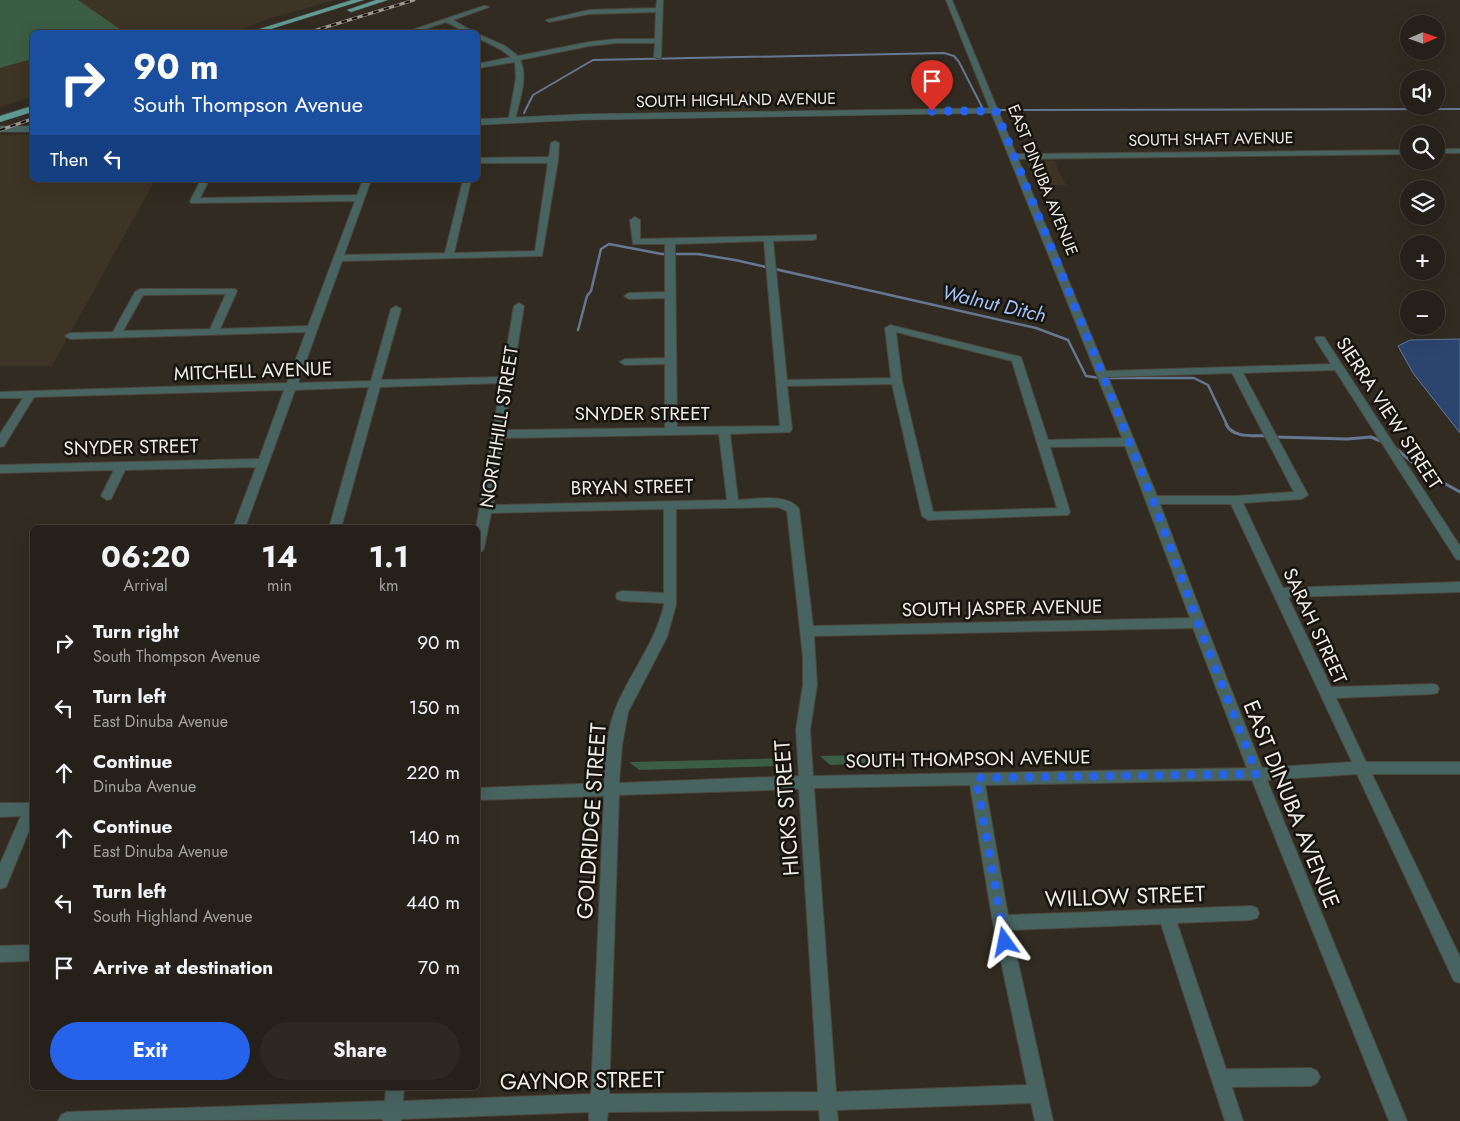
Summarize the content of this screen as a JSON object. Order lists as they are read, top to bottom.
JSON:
{
  "streets": {
    "street": [
      "SOUTH HIGHLAND AVENUE",
      "SOUTH SHAFT AVENUE",
      "EAST DINUBA AVENUE",
      "MITCHELL AVENUE",
      "SNYDER STREET",
      "SIERRA VIEW STREET",
      "NORTHHILL STREET",
      "BRYAN STREET",
      "SOUTH JASPER AVENUE",
      "SARAH STREET",
      "SOUTH THOMPSON AVENUE",
      "HICKS STREET",
      "GOLDRIDGE STREET",
      "WILLOW STREET",
      "GAYNOR STREET"
    ]
  },
  "crossings": [
    ["SOUTH HIGHLAND AVENUE", "EAST DINUBA AVENUE"],
    ["SOUTH SHAFT AVENUE", "EAST DINUBA AVENUE"],
    ["EAST DINUBA AVENUE", "SOUTH JASPER AVENUE"],
    ["EAST DINUBA AVENUE", "SOUTH THOMPSON AVENUE"],
    ["MITCHELL AVENUE", "NORTHHILL STREET"],
    ["SNYDER STREET", "NORTHHILL STREET"],
    ["NORTHHILL STREET", "BRYAN STREET"],
    ["BRYAN STREET", "HICKS STREET"],
    ["BRYAN STREET", "GOLDRIDGE STREET"],
    ["SOUTH JASPER AVENUE", "HICKS STREET"],
    ["SARAH STREET", "SOUTH THOMPSON AVENUE"],
    ["SOUTH THOMPSON AVENUE", "HICKS STREET"],
    ["SOUTH THOMPSON AVENUE", "GOLDRIDGE STREET"],
    ["HICKS STREET", "GAYNOR STREET"],
    ["GOLDRIDGE STREET", "GAYNOR STREET"]
  ],
  "water": ["Walnut Ditch"],
  "north": "right",
  "page": {
    "map_buttons": ["+", "−"],
    "turn": ["90 m", "South Thompson Avenue"],
    "then": "Then",
    "eta": [
      "06:20",
      "Arrival",
      "14",
      "min",
      "1.1",
      "km"
    ],
    "list": [
      {
        "name": "Turn right",
        "note": "South Thompson Avenue",
        "value": "90 m"
      },
      {
        "name": "Turn left",
        "note": "East Dinuba Avenue",
        "value": "150 m"
      },
      {
        "name": "Continue",
        "note": "Dinuba Avenue",
        "value": "220 m"
      },
      {
        "name": "Continue",
        "note": "East Dinuba Avenue",
        "value": "140 m"
      },
      {
        "name": "Turn left",
        "note": "South Highland Avenue",
        "value": "440 m"
      },
      {
        "name": "Arrive at destination",
        "value": "70 m"
      }
    ],
    "buttons": ["Exit", "Share"]
  }
}
